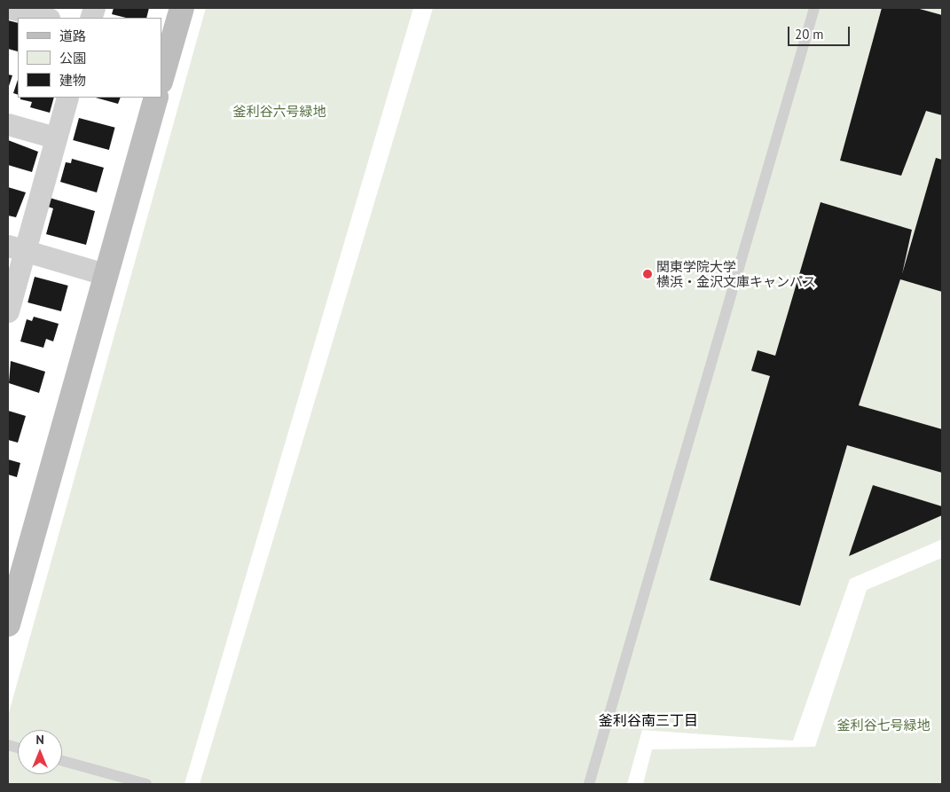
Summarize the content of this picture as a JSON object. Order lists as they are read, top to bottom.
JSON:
{
  "districts": ["釜利谷南三丁目"],
  "parks": ["釜利谷六号緑地", "釜利谷七号緑地"],
  "places": ["関東学院大学 横浜・金沢文庫キャンパス"],
  "legend": ["道路", "公園", "建物"],
  "scale_bar": "20 m",
  "north": "top"
}
